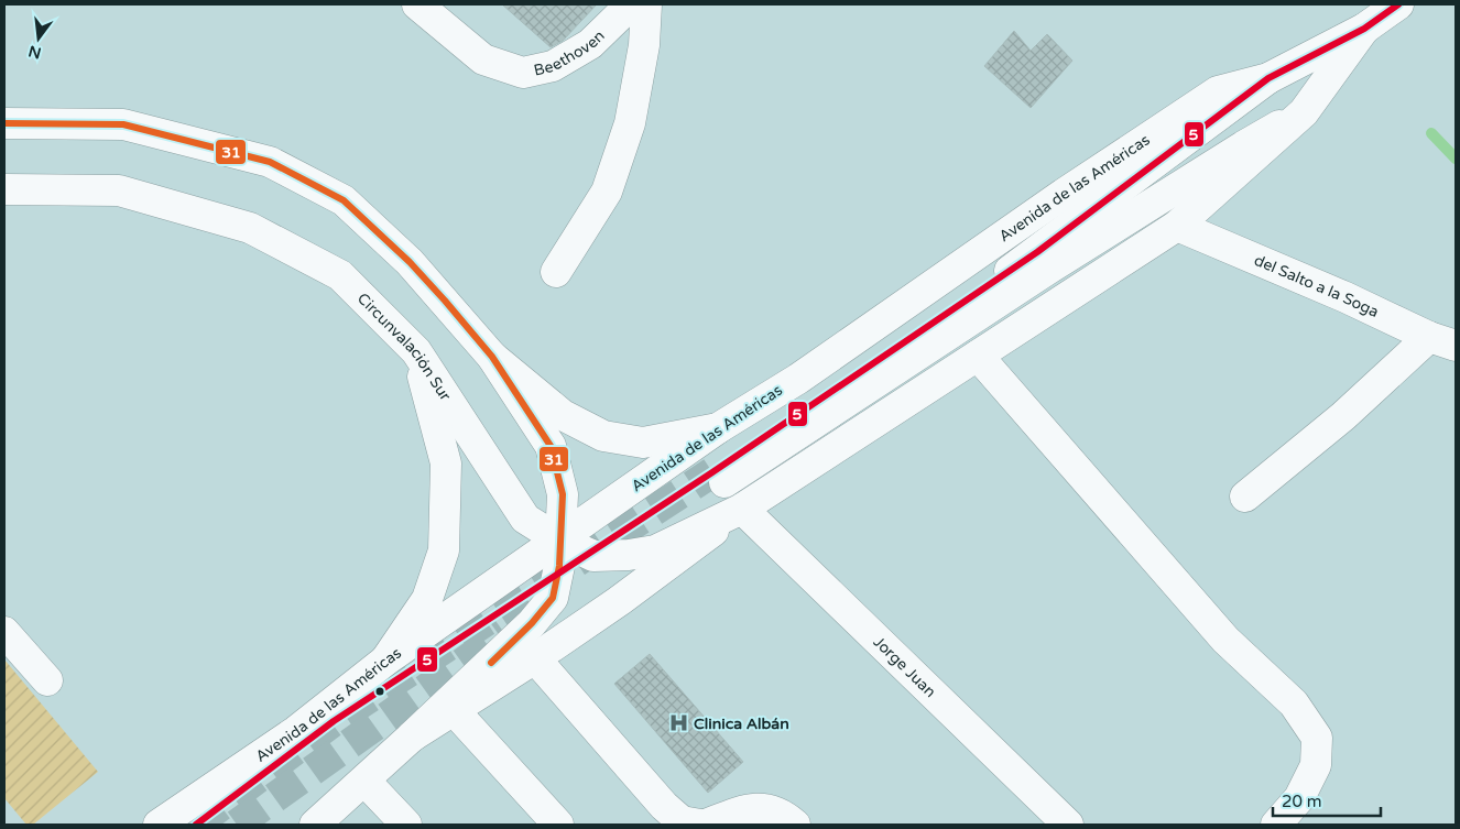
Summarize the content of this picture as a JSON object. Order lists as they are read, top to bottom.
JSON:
{
  "streets": {
    "main road": [
      "Beethoven",
      "Avenida de las Américas",
      "del Salto a la Soga",
      "Circunvalación Sur",
      "Jorge Juan"
    ]
  },
  "crossings": [
    ["Avenida de las Américas", "del Salto a la Soga"],
    ["Avenida de las Américas", "Circunvalación Sur"],
    ["Avenida de las Américas", "Jorge Juan"],
    ["Circunvalación Sur", "Jorge Juan"]
  ],
  "places": {
    "hospital": ["Clinica Albán"]
  },
  "lines": ["transit line 5", "transit line 31"],
  "scale_bar": "20 m",
  "north": "bottom"
}
